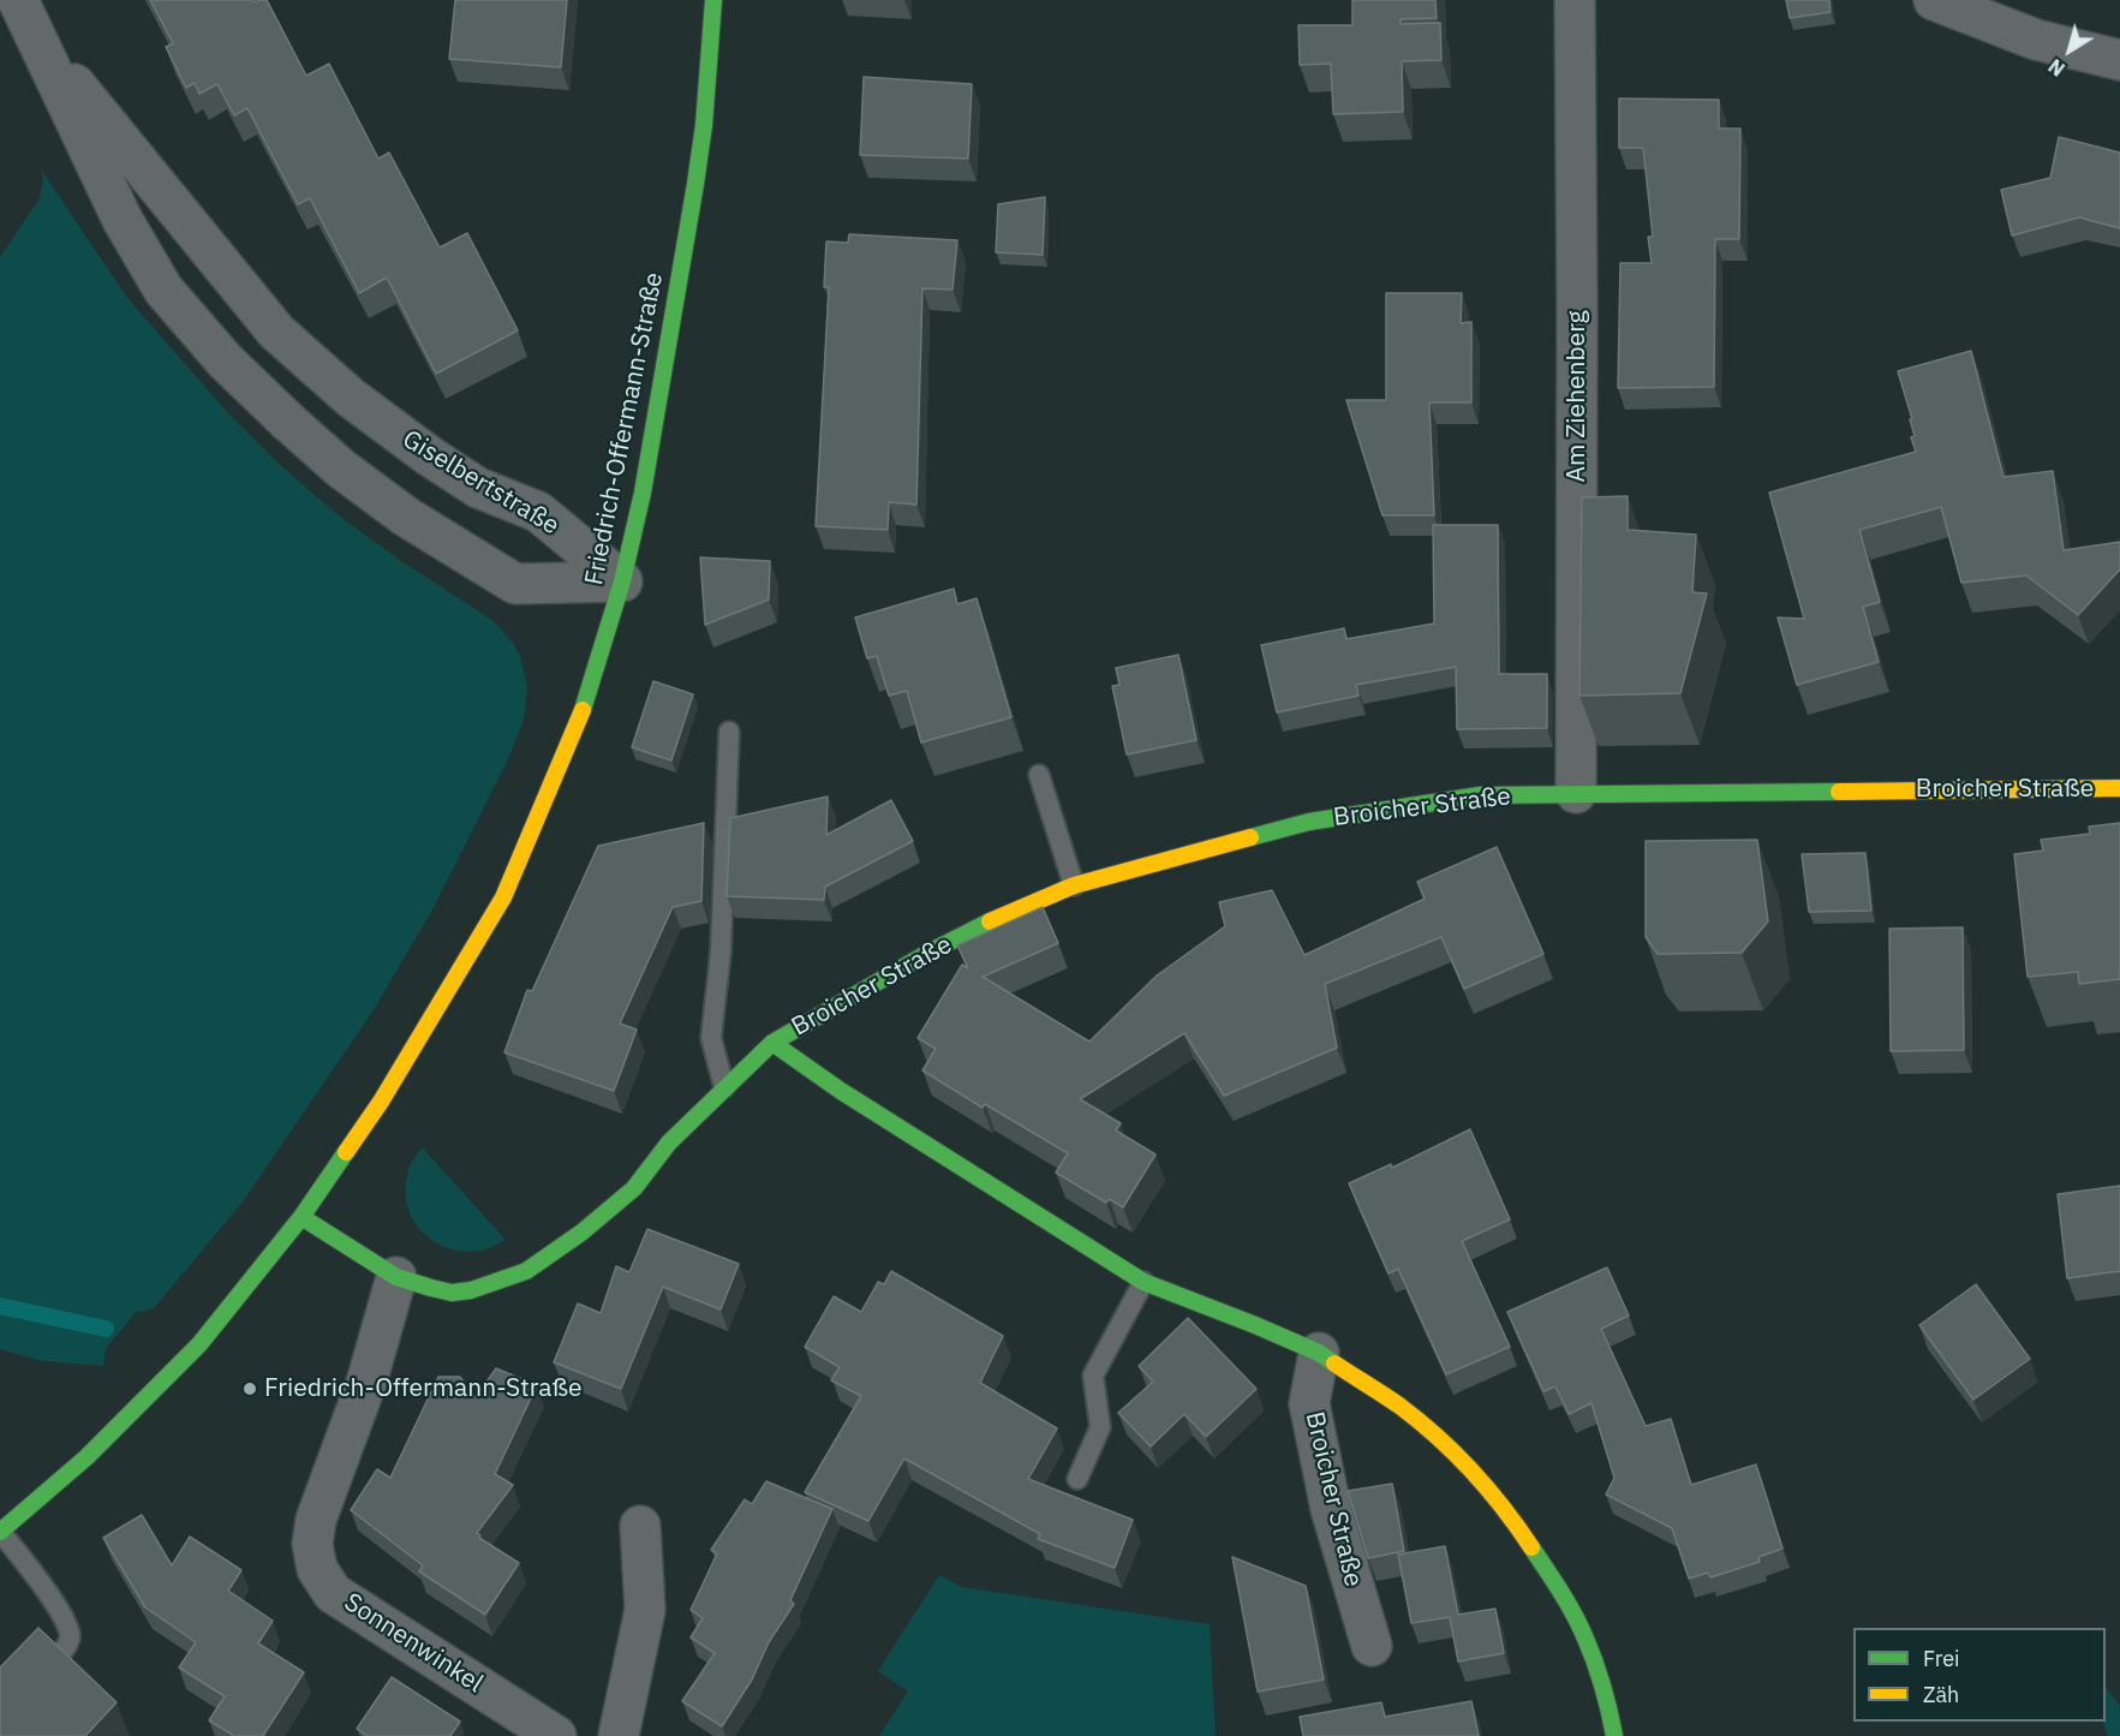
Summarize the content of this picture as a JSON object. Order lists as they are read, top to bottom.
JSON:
{
  "streets": {
    "street": [
      "Am Ziehenberg",
      "Friedrich-Offermann-Straße",
      "Giselbertstraße",
      "Broicher Straße",
      "Sonnenwinkel"
    ]
  },
  "crossings": [
    ["Am Ziehenberg", "Broicher Straße"],
    ["Friedrich-Offermann-Straße", "Giselbertstraße"],
    ["Friedrich-Offermann-Straße", "Broicher Straße"],
    ["Broicher Straße", "Sonnenwinkel"]
  ],
  "places": ["Friedrich-Offermann-Straße"],
  "legend": ["Frei", "Zäh"],
  "north": "bottom left"
}
